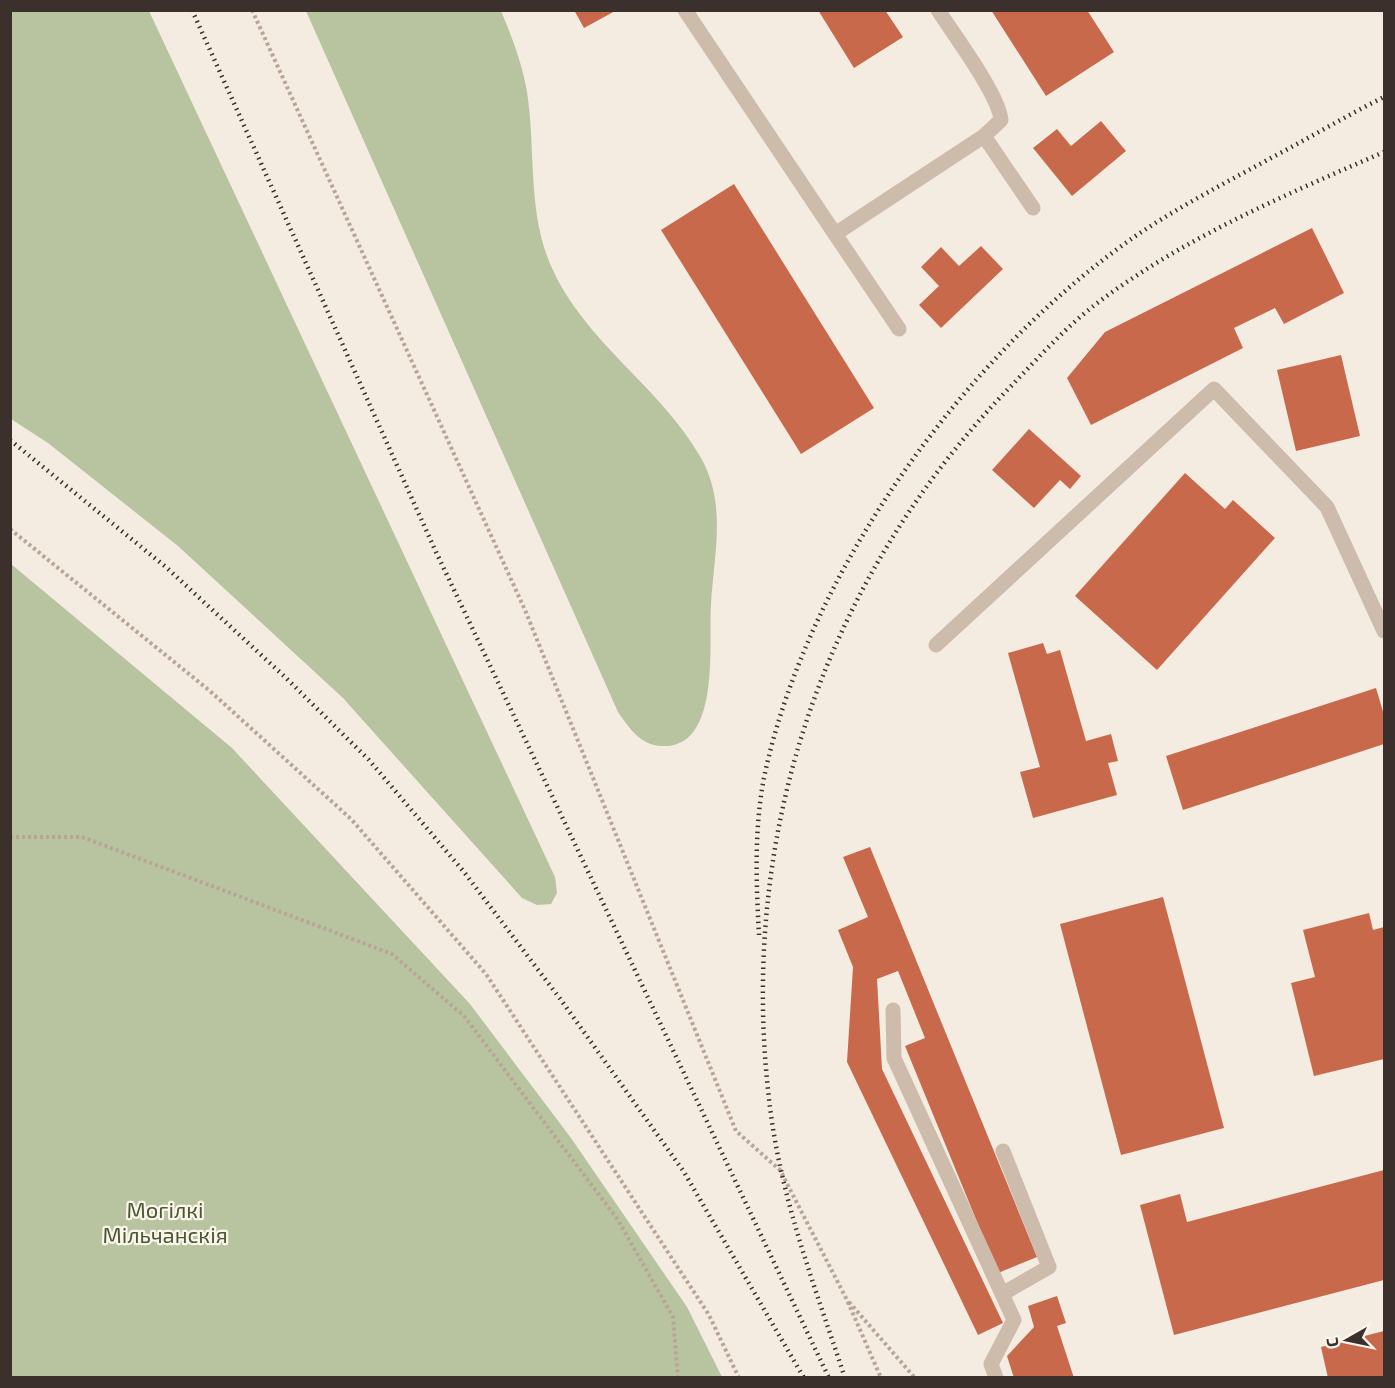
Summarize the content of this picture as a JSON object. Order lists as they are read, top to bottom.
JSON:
{
  "parks": ["Могілкі Мільчанскія"],
  "north": "left"
}
